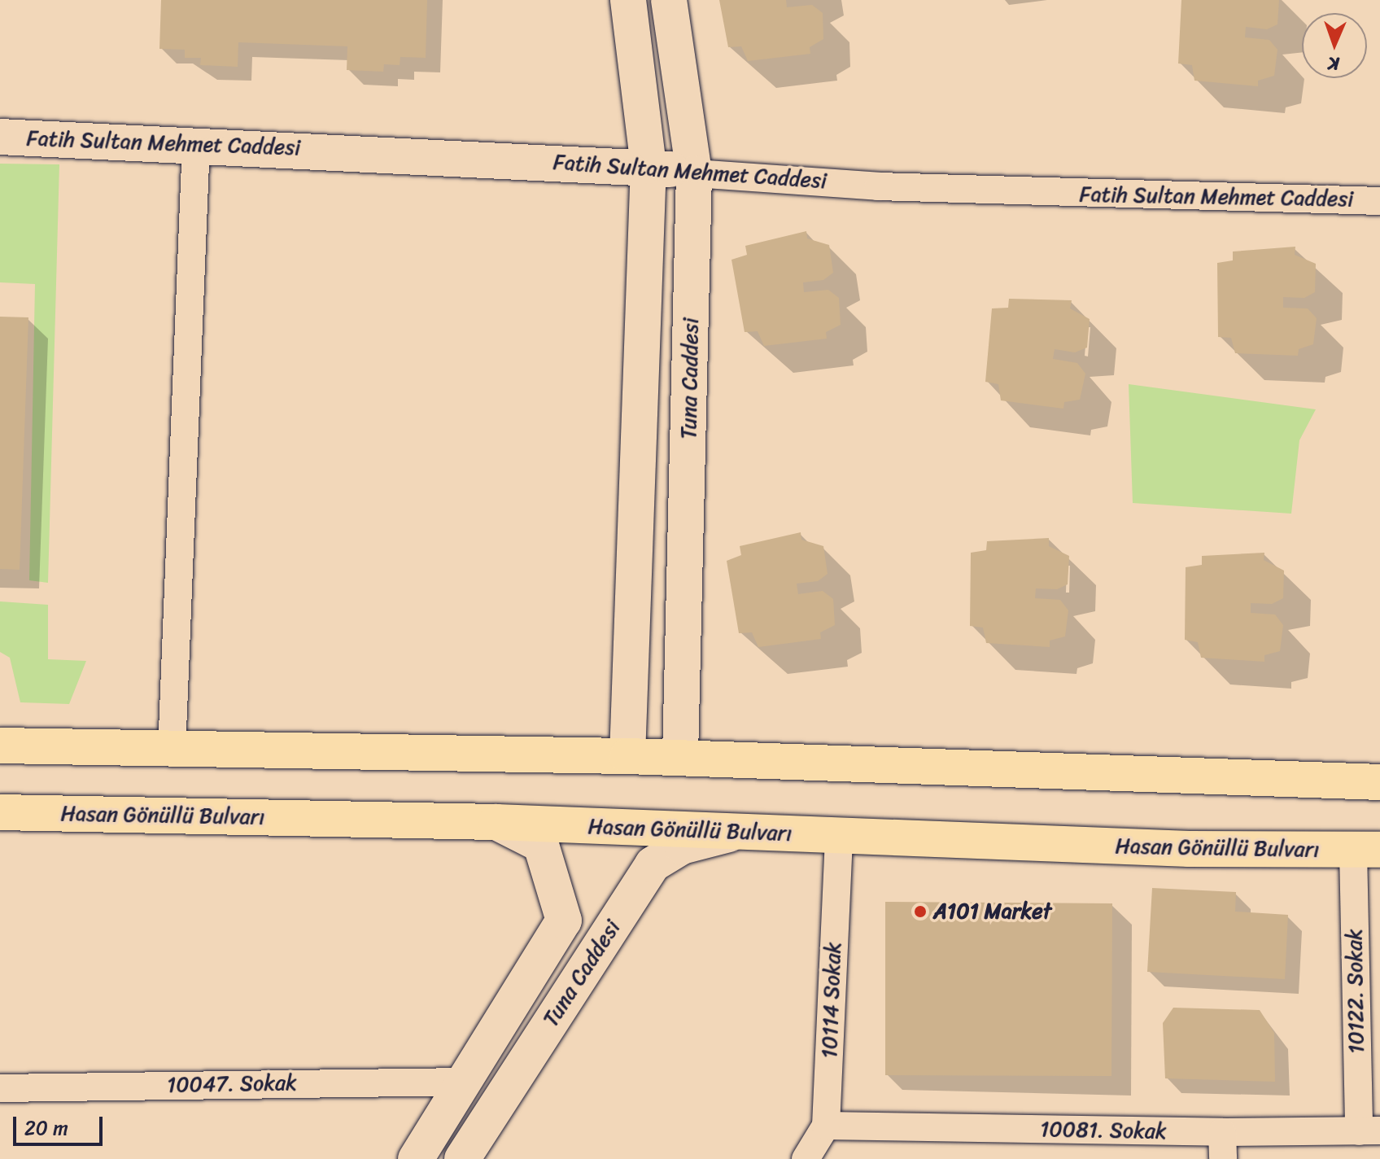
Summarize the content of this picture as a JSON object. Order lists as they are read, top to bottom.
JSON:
{
  "streets": {
    "main road": ["Hasan Gönüllü Bulvarı"],
    "street": [
      "Fatih Sultan Mehmet Caddesi",
      "Tuna Caddesi",
      "10122. Sokak",
      "10114 Sokak",
      "10047. Sokak",
      "10081. Sokak"
    ]
  },
  "crossings": [
    ["Fatih Sultan Mehmet Caddesi", "Tuna Caddesi"],
    ["Tuna Caddesi", "Hasan Gönüllü Bulvarı"],
    ["Tuna Caddesi", "10047. Sokak"],
    ["Hasan Gönüllü Bulvarı", "10122. Sokak"],
    ["Hasan Gönüllü Bulvarı", "10114 Sokak"],
    ["10122. Sokak", "10081. Sokak"],
    ["10114 Sokak", "10081. Sokak"]
  ],
  "places": ["A101 Market"],
  "scale_bar": "20 m",
  "north": "bottom"
}
